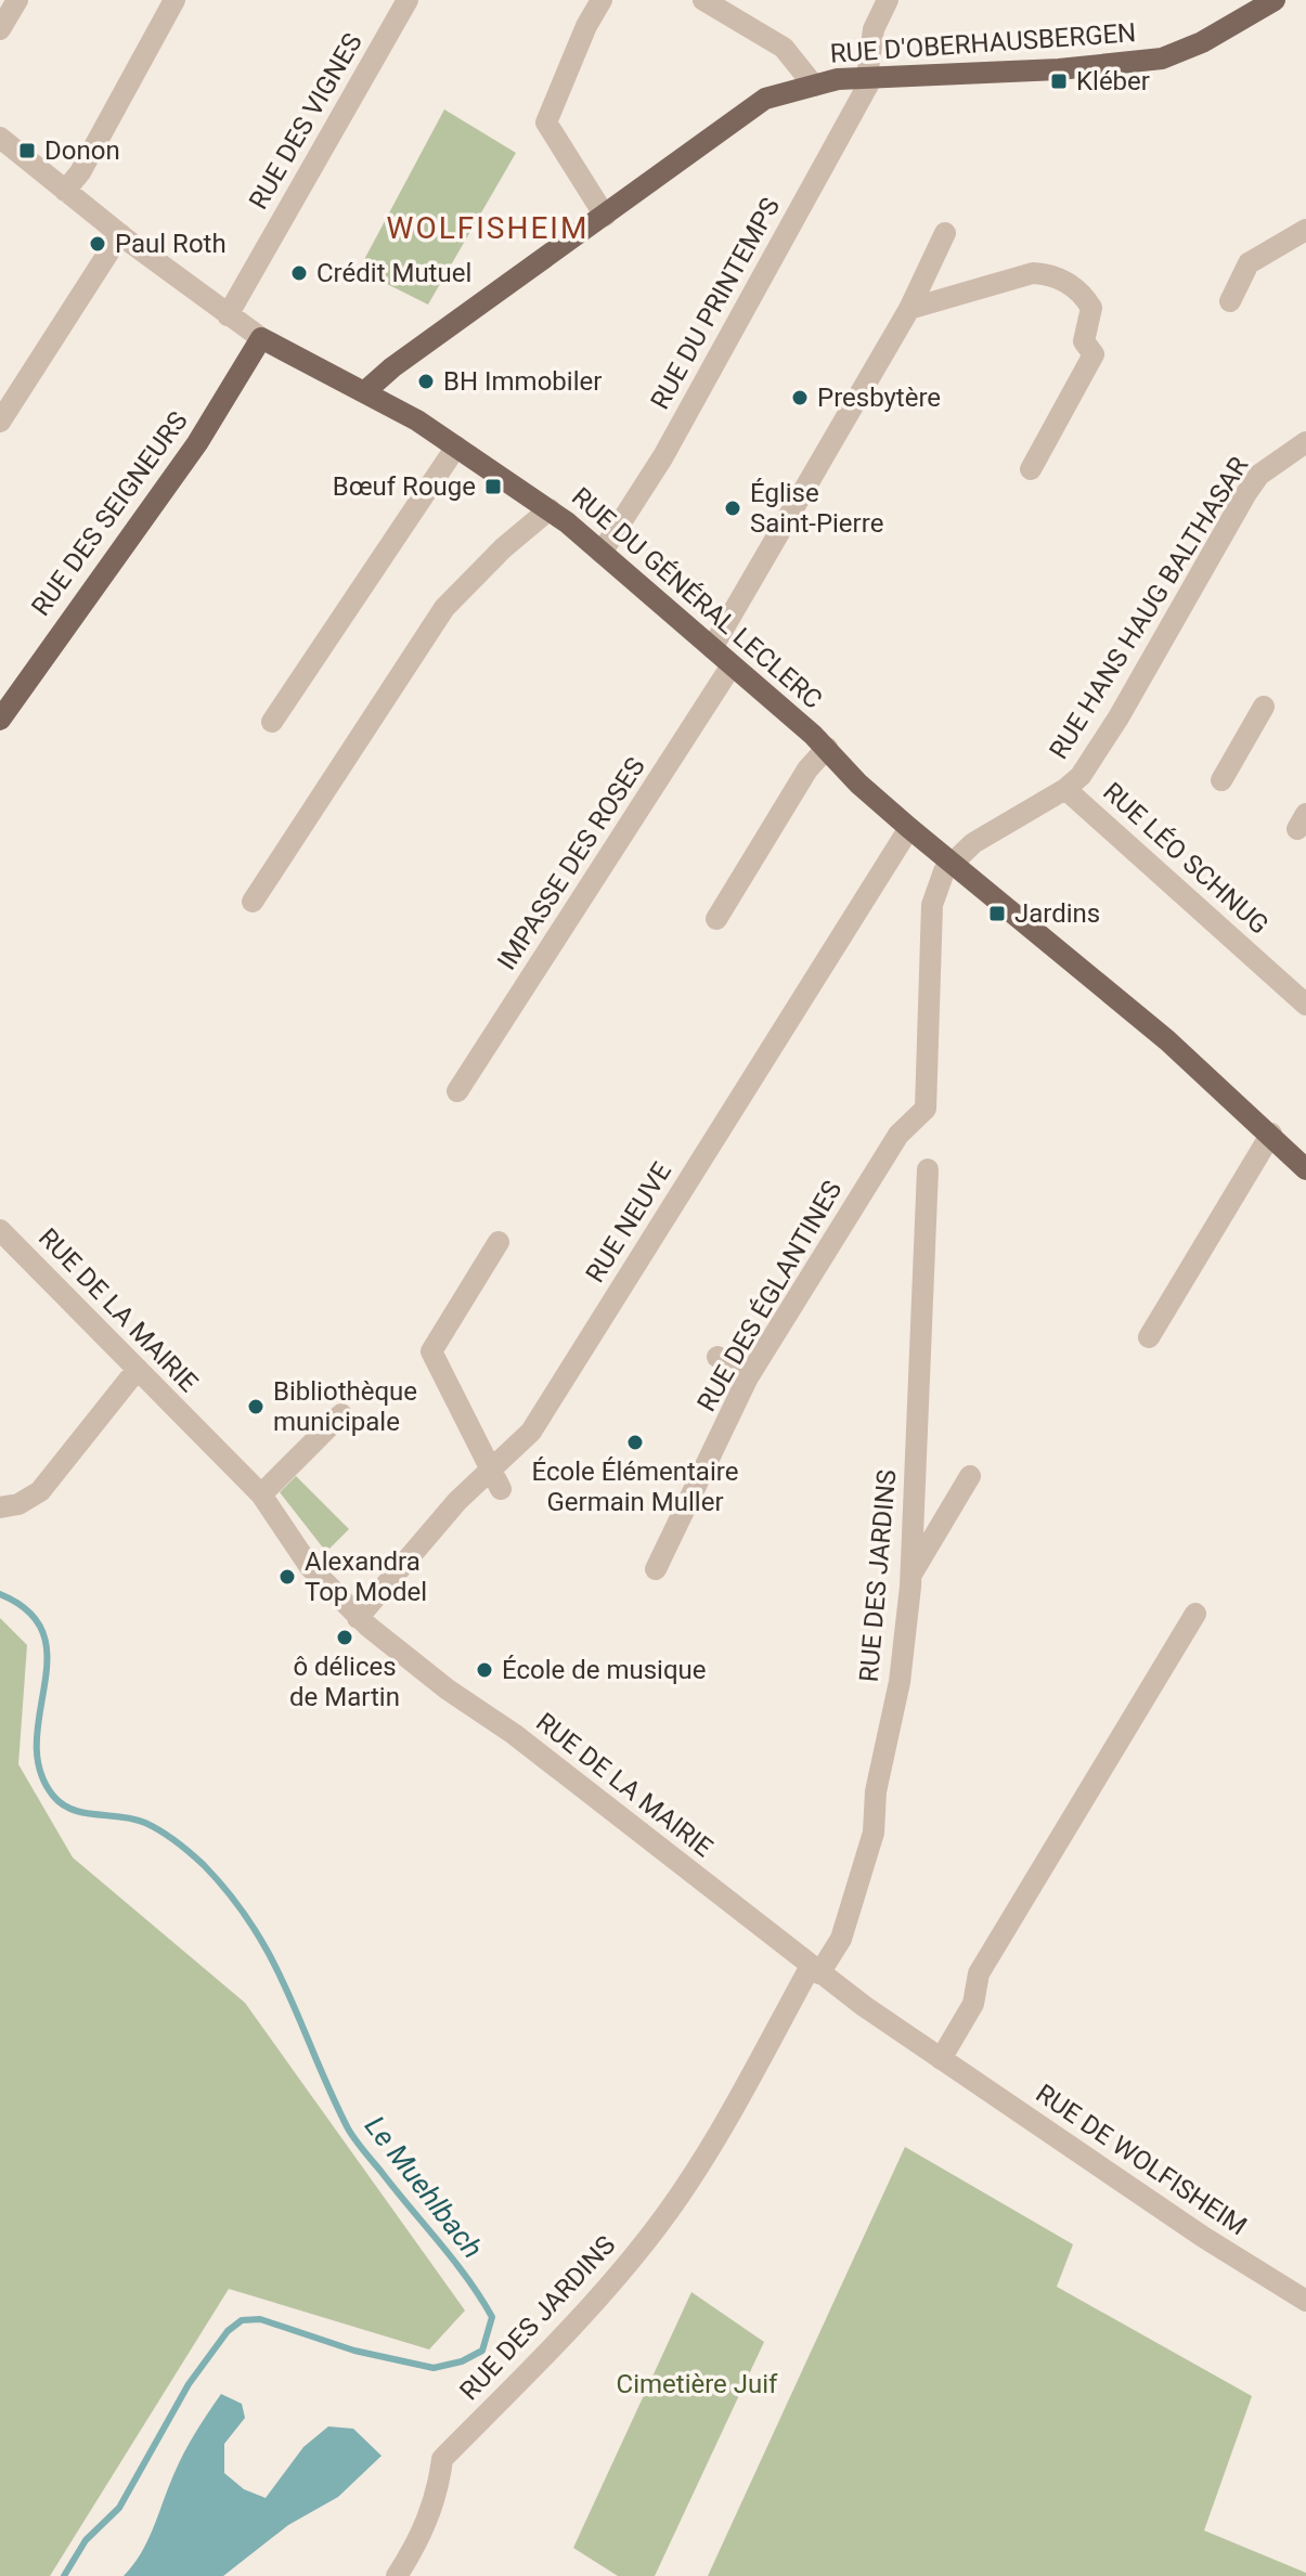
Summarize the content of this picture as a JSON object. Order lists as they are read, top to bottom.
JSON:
{
  "streets": {
    "main road": ["RUE D'OBERHAUSBERGEN", "RUE DES SEIGNEURS", "RUE DU GÉNÉRAL LECLERC"],
    "street": [
      "RUE DES VIGNES",
      "RUE DU PRINTEMPS",
      "RUE HANS HAUG BALTHASAR",
      "RUE LÉO SCHNUG",
      "IMPASSE DES ROSES",
      "RUE NEUVE",
      "RUE DES ÉGLANTINES",
      "RUE DE LA MAIRIE",
      "RUE DES JARDINS",
      "RUE DE WOLFISHEIM"
    ]
  },
  "crossings": [
    ["RUE D'OBERHAUSBERGEN", "RUE DU PRINTEMPS"],
    ["RUE D'OBERHAUSBERGEN", "RUE DU GÉNÉRAL LECLERC"],
    ["RUE DES VIGNES", "RUE DU GÉNÉRAL LECLERC"],
    ["RUE DU PRINTEMPS", "RUE DU GÉNÉRAL LECLERC"],
    ["RUE DES SEIGNEURS", "RUE DU GÉNÉRAL LECLERC"],
    ["RUE DU GÉNÉRAL LECLERC", "RUE HANS HAUG BALTHASAR"],
    ["RUE DU GÉNÉRAL LECLERC", "IMPASSE DES ROSES"],
    ["RUE DU GÉNÉRAL LECLERC", "RUE NEUVE"],
    ["RUE DU GÉNÉRAL LECLERC", "RUE DES ÉGLANTINES"],
    ["RUE HANS HAUG BALTHASAR", "RUE LÉO SCHNUG"],
    ["RUE HANS HAUG BALTHASAR", "RUE DES ÉGLANTINES"],
    ["RUE NEUVE", "RUE DE LA MAIRIE"],
    ["RUE DE LA MAIRIE", "RUE DES JARDINS"],
    ["RUE DE LA MAIRIE", "RUE DE WOLFISHEIM"]
  ],
  "districts": ["WOLFISHEIM"],
  "water": ["Le Muehlbach"],
  "parks": ["Cimetière Juif"],
  "places": {
    "transit": [
      "Kléber",
      "Donon",
      "Bœuf Rouge",
      "Jardins"
    ],
    "other": [
      "Paul Roth",
      "Crédit Mutuel",
      "BH Immobiler",
      "Presbytère",
      "Église Saint-Pierre",
      "Bibliothèque municipale",
      "École Élémentaire Germain Muller",
      "Alexandra Top Model",
      "ô délices de Martin",
      "École de musique"
    ]
  }
}
